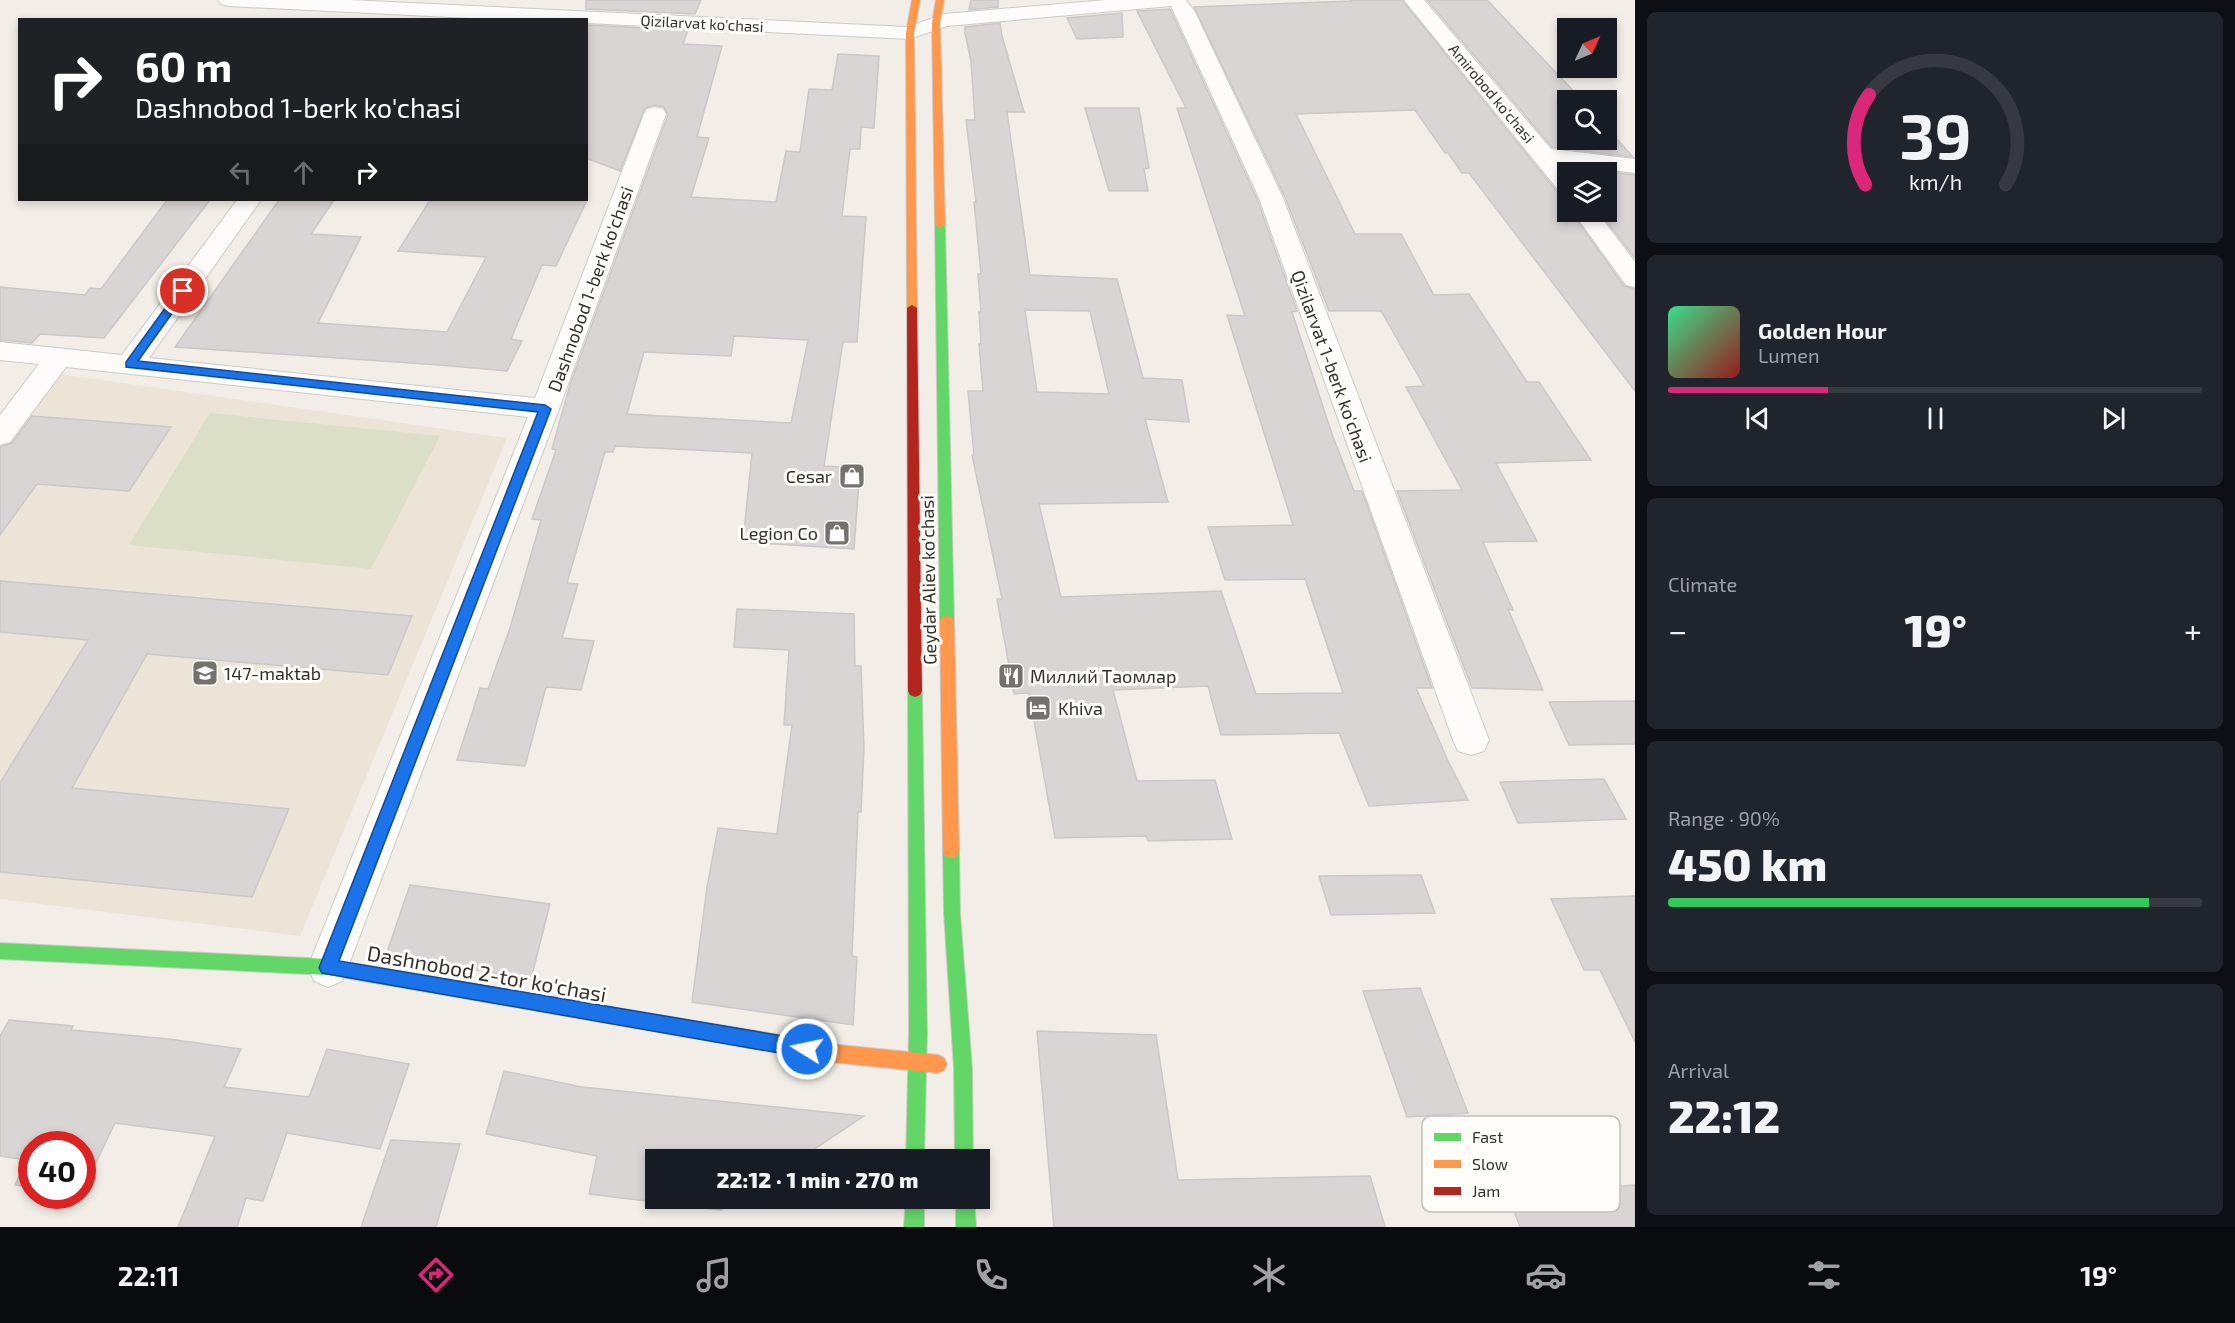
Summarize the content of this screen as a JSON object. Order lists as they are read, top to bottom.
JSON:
{
  "streets": {
    "main road": ["Geydar Aliev ko'chasi", "Dashnobod 2-tor ko'chasi"],
    "street": [
      "Qizilarvat ko'chasi",
      "Amirobod ko'chasi",
      "Dashnobod 1-berk ko'chasi",
      "Qizilarvat 1-berk ko'chasi"
    ]
  },
  "crossings": [
    ["Qizilarvat ko'chasi", "Qizilarvat 1-berk ko'chasi"],
    ["Qizilarvat ko'chasi", "Geydar Aliev ko'chasi"],
    ["Dashnobod 1-berk ko'chasi", "Dashnobod 2-tor ko'chasi"],
    ["Geydar Aliev ko'chasi", "Dashnobod 2-tor ko'chasi"]
  ],
  "places": {
    "shop": ["Cesar", "Legion Co"],
    "school or university": ["147-maktab"],
    "restaurant": ["Миллий Таомлар"],
    "hotel": ["Khiva"]
  },
  "legend": ["Fast", "Slow", "Jam"],
  "north": "top right",
  "page": {
    "turn": ["60 m", "Dashnobod 1-berk ko'chasi"],
    "song": ["Golden Hour", "Lumen"],
    "tile": [
      "Climate",
      ["Range · 90%", "450 km"],
      ["Arrival", "22:12"]
    ],
    "heat": ["−", "19°", "+"],
    "limit": "40",
    "trip": "22:12 · 1 min · 270 m",
    "tabs": ["22:11", "19°"],
    "gauge": ["39", "km/h"]
  }
}
